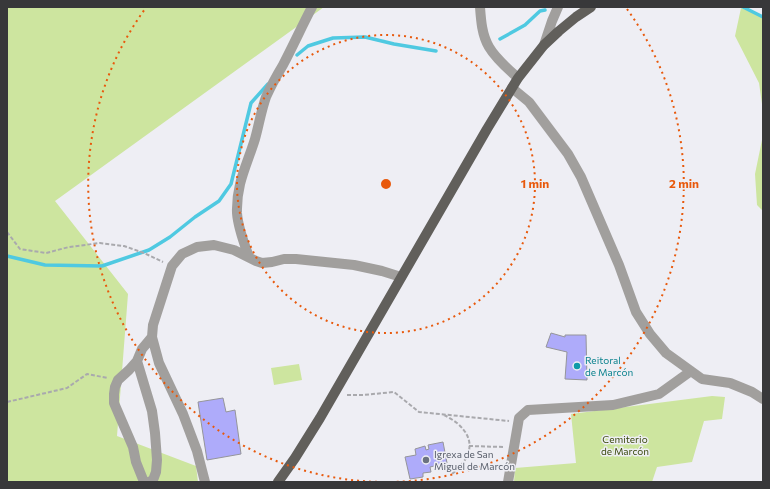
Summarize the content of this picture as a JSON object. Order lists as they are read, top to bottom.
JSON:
{
  "parks": ["Cemiterio de Marcón"],
  "places": ["Reitoral de Marcón", "Igrexa de San Miguel de Marcón"],
  "rings": ["1 min", "2 min"]
}
